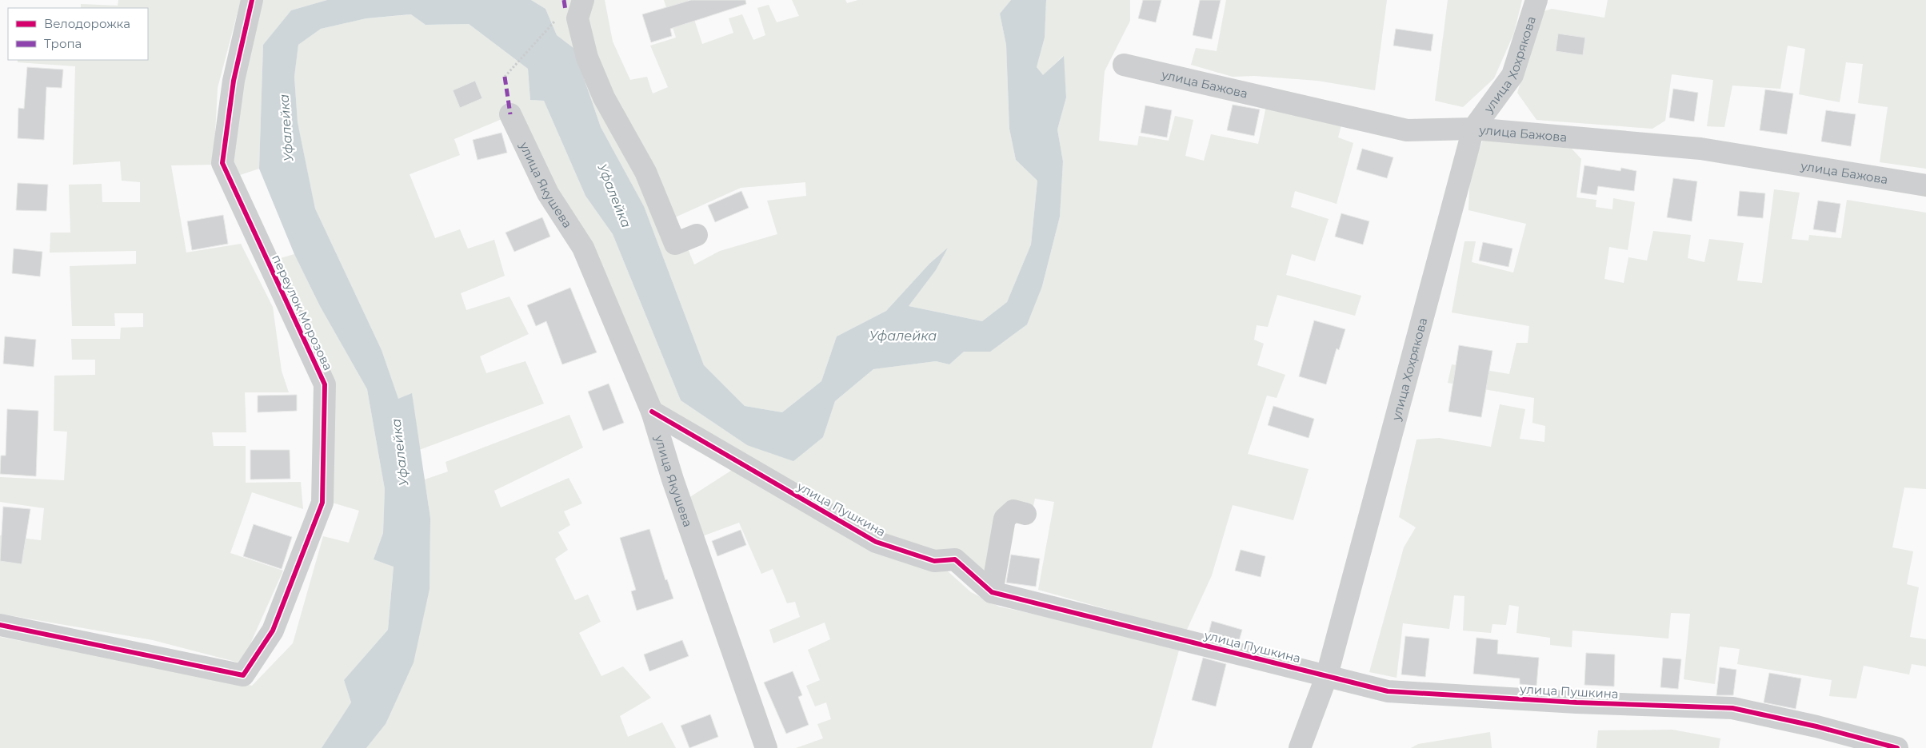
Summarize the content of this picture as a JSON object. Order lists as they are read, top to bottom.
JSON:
{
  "streets": {
    "street": [
      "улица Хохрякова",
      "улица Бажова",
      "улица Якушева",
      "переулок Морозова",
      "улица Пушкина"
    ]
  },
  "crossings": [
    ["улица Хохрякова", "улица Бажова"],
    ["улица Хохрякова", "улица Пушкина"],
    ["улица Якушева", "улица Пушкина"]
  ],
  "water": ["Уфалейка"],
  "legend": ["Велодорожка", "Тропа"]
}
